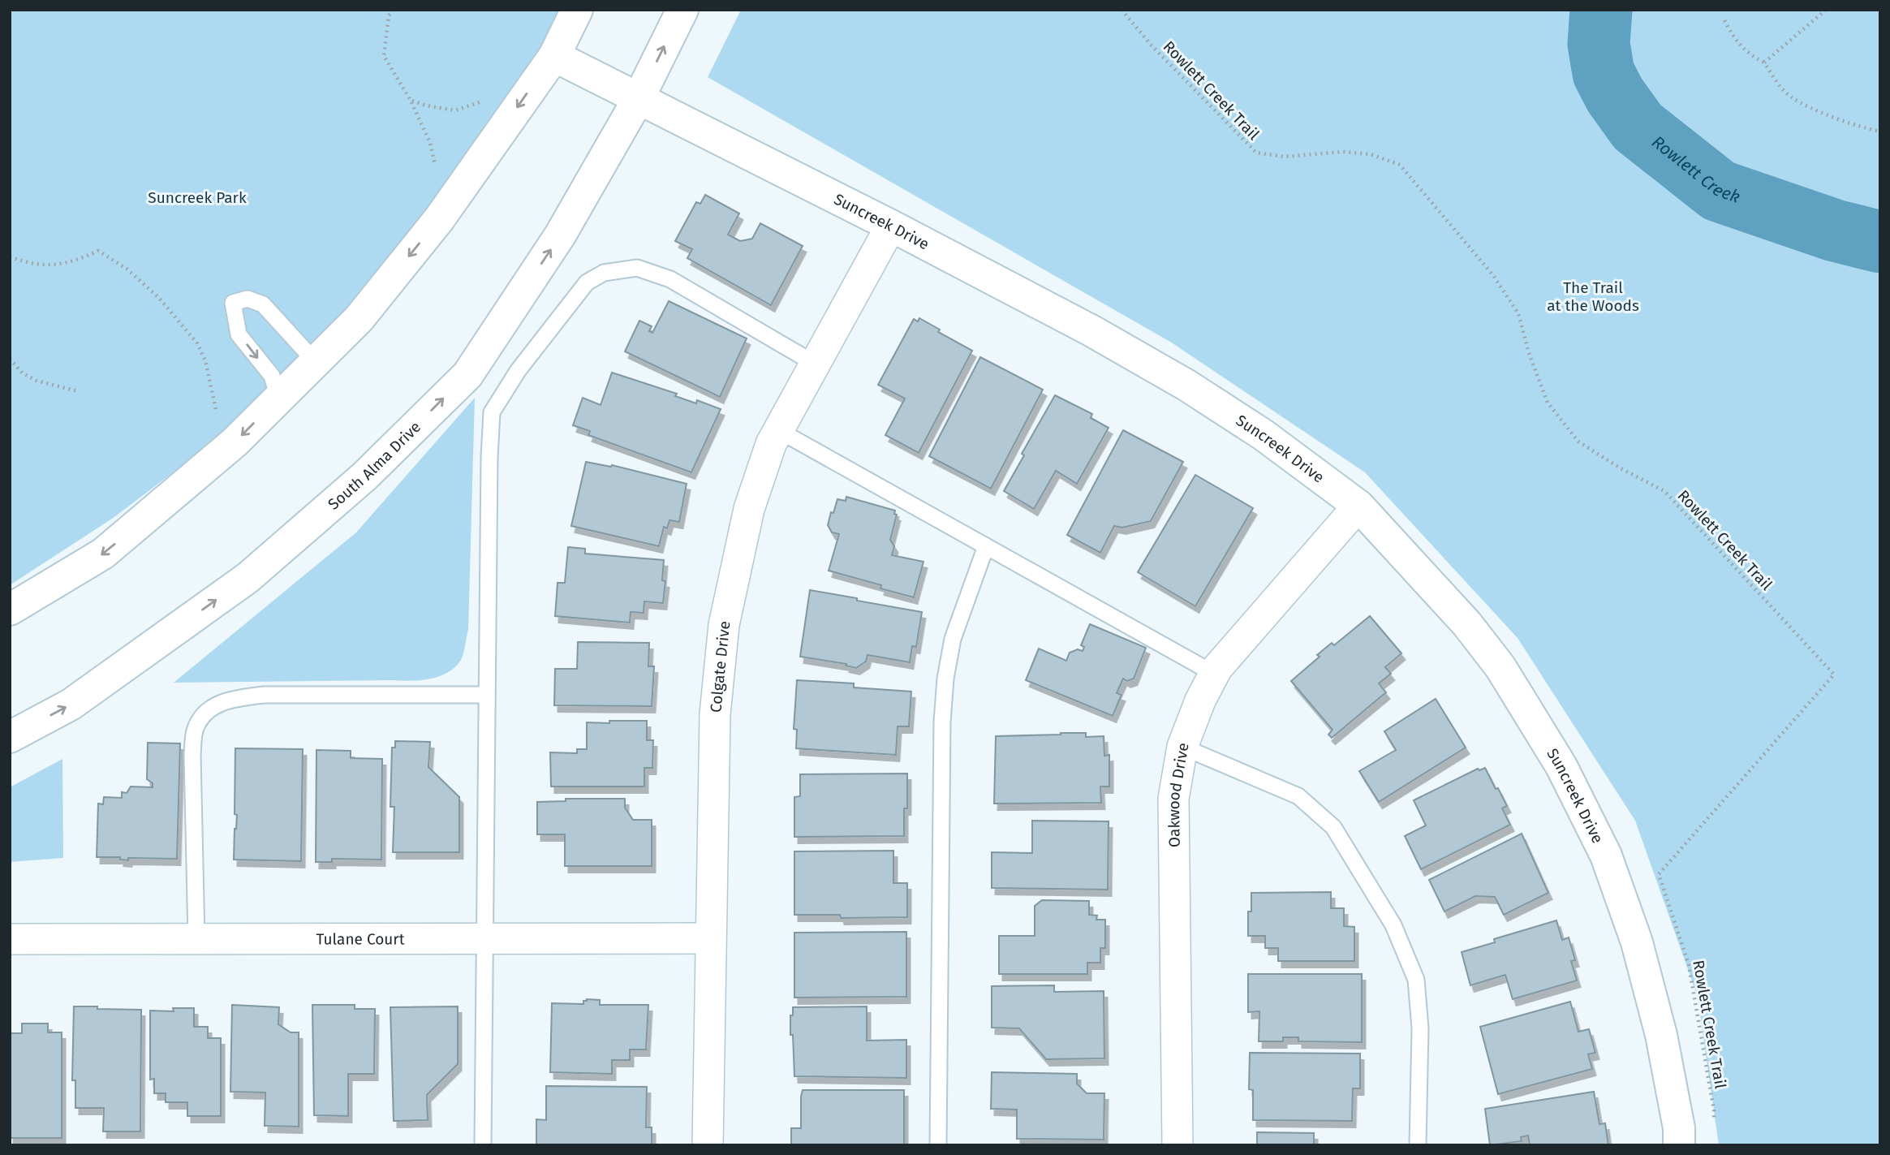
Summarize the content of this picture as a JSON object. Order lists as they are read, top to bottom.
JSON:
{
  "streets": {
    "main road": ["Suncreek Drive", "South Alma Drive"],
    "street": ["Colgate Drive", "Oakwood Drive", "Tulane Court"],
    "path": ["Rowlett Creek Trail"]
  },
  "crossings": [
    ["Suncreek Drive", "South Alma Drive"],
    ["Suncreek Drive", "Colgate Drive"],
    ["Suncreek Drive", "Oakwood Drive"],
    ["Colgate Drive", "Tulane Court"]
  ],
  "water": ["Rowlett Creek"],
  "parks": ["Suncreek Park", "The Trail at the Woods"]
}
